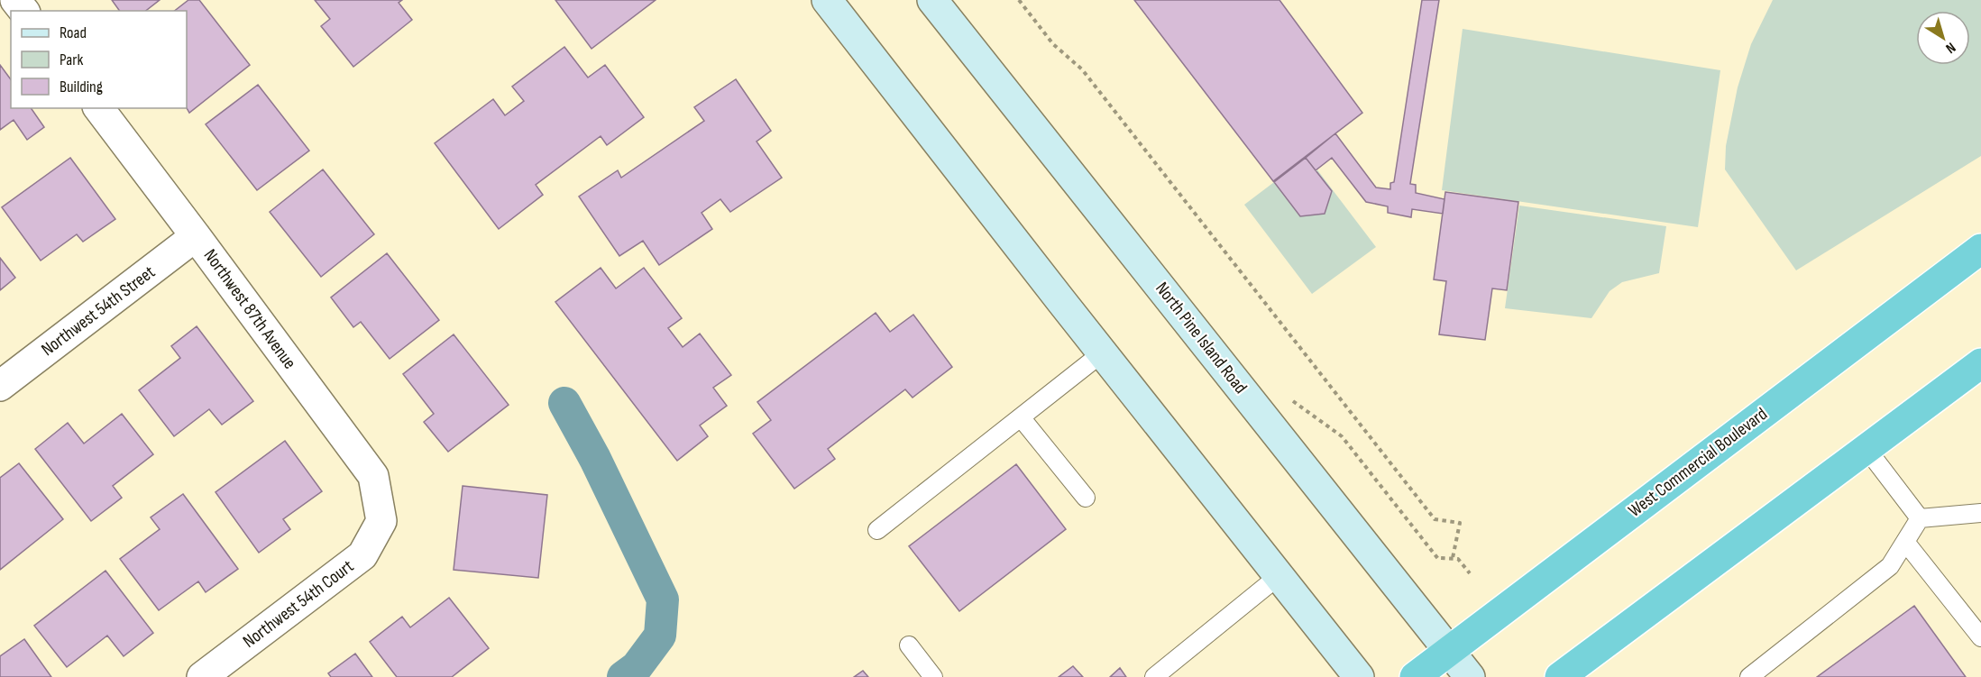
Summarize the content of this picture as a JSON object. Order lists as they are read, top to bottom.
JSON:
{
  "streets": {
    "highway": ["West Commercial Boulevard"],
    "main road": ["North Pine Island Road"],
    "street": ["Northwest 87th Avenue", "Northwest 54th Street", "Northwest 54th Court"]
  },
  "crossings": [
    ["Northwest 87th Avenue", "Northwest 54th Street"],
    ["Northwest 87th Avenue", "Northwest 54th Court"],
    ["North Pine Island Road", "West Commercial Boulevard"]
  ],
  "legend": ["Road", "Park", "Building"],
  "north": "bottom right"
}
